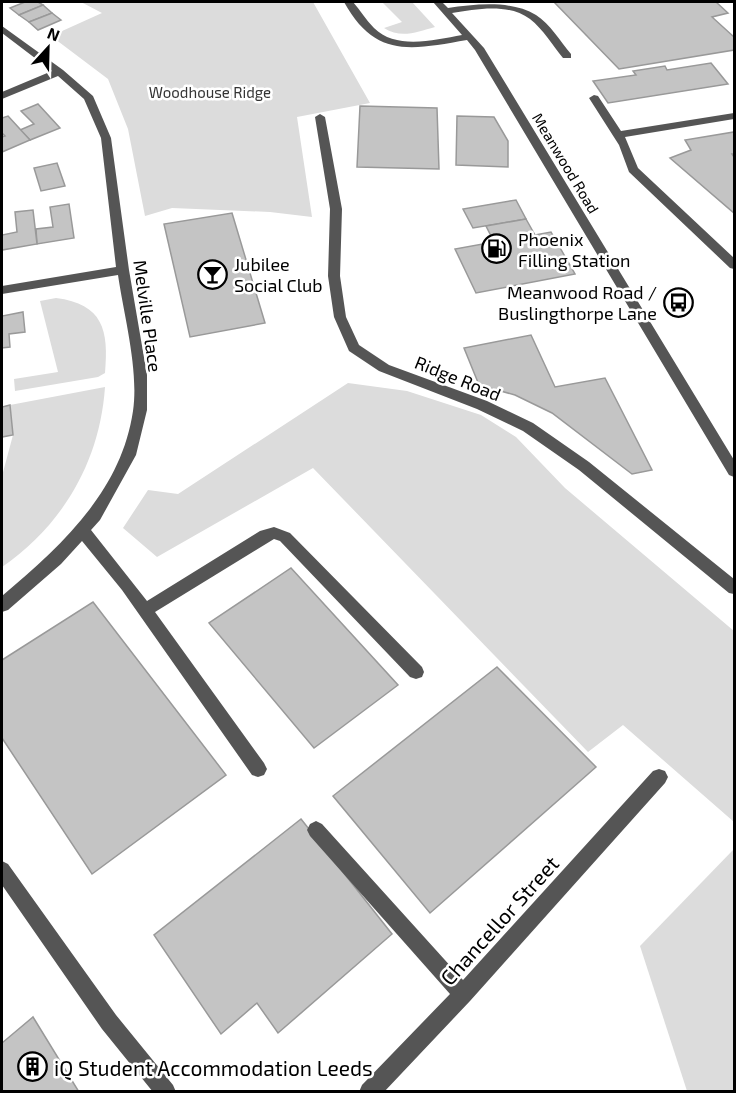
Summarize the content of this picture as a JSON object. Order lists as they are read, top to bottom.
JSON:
{
  "streets": {
    "street": [
      "Meanwood Road",
      "Melville Place",
      "Ridge Road",
      "Chancellor Street"
    ]
  },
  "parks": ["Woodhouse Ridge"],
  "places": {
    "fuel station": ["Phoenix Filling Station"],
    "bar": ["Jubilee Social Club"],
    "bus stop": ["Meanwood Road / Buslingthorpe Lane"],
    "building": ["iQ Student Accommodation Leeds"]
  },
  "north": "top"
}
